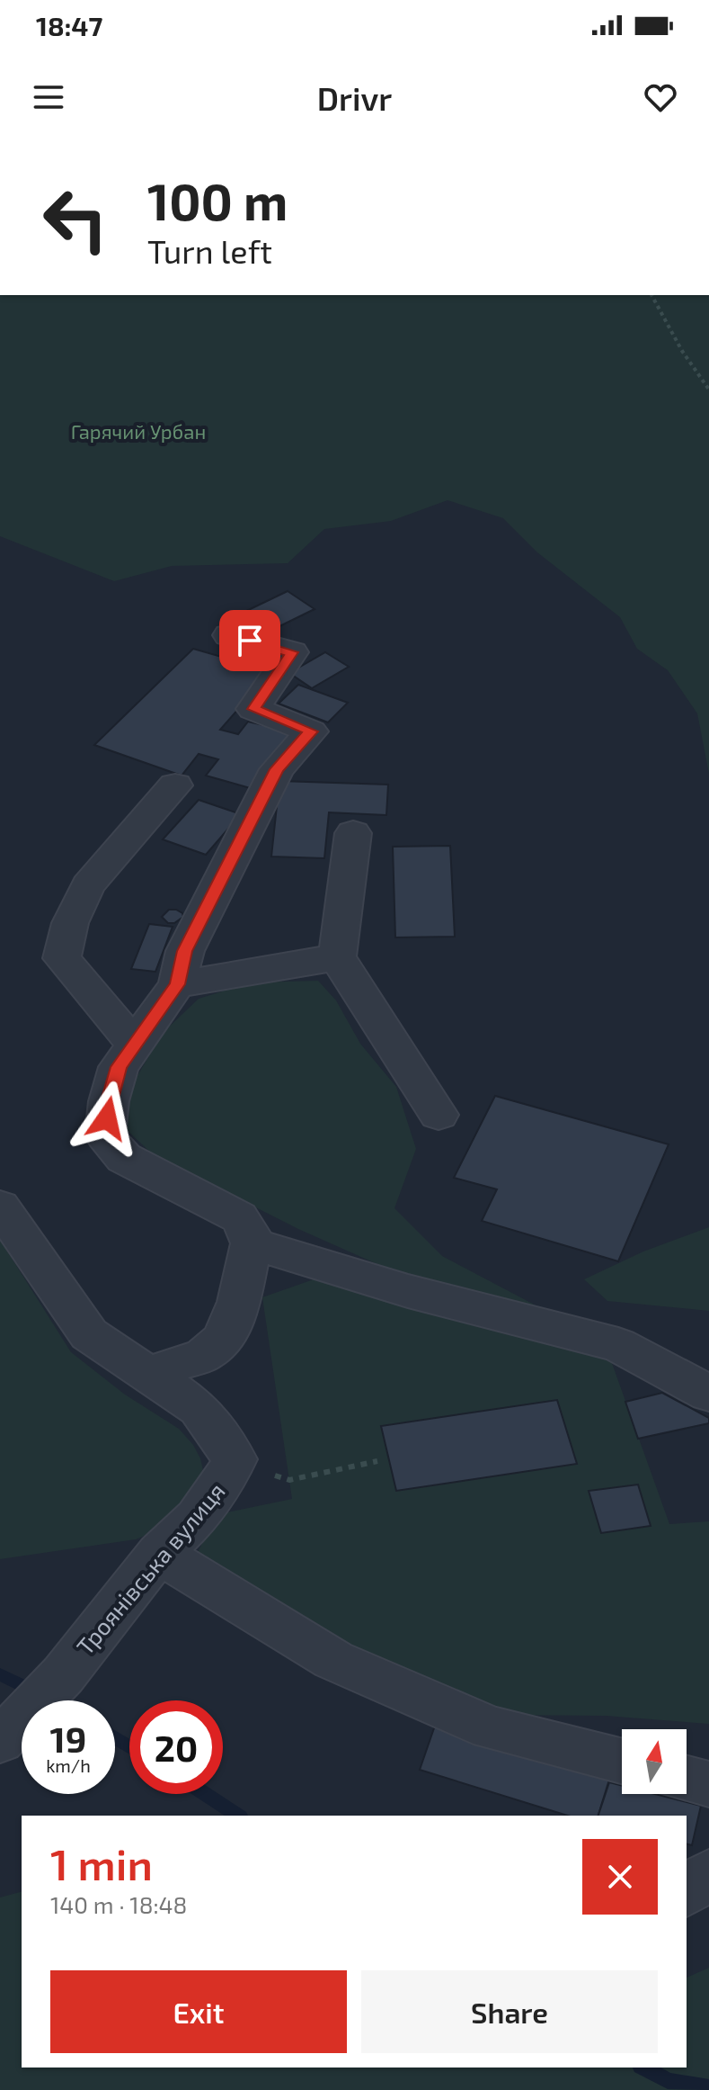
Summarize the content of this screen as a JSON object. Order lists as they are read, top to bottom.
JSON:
{
  "streets": {
    "street": ["Троянівська вулиця"]
  },
  "parks": ["Гарячий Урбан"],
  "north": "top",
  "page": {
    "status": "18:47",
    "header": "Drivr",
    "turn": ["100 m", "Turn left"],
    "speed": "19 km/h",
    "limit": "20",
    "heading": ["1 min", "140 m · 18:48"],
    "buttons": ["Exit", "Share"]
  }
}
